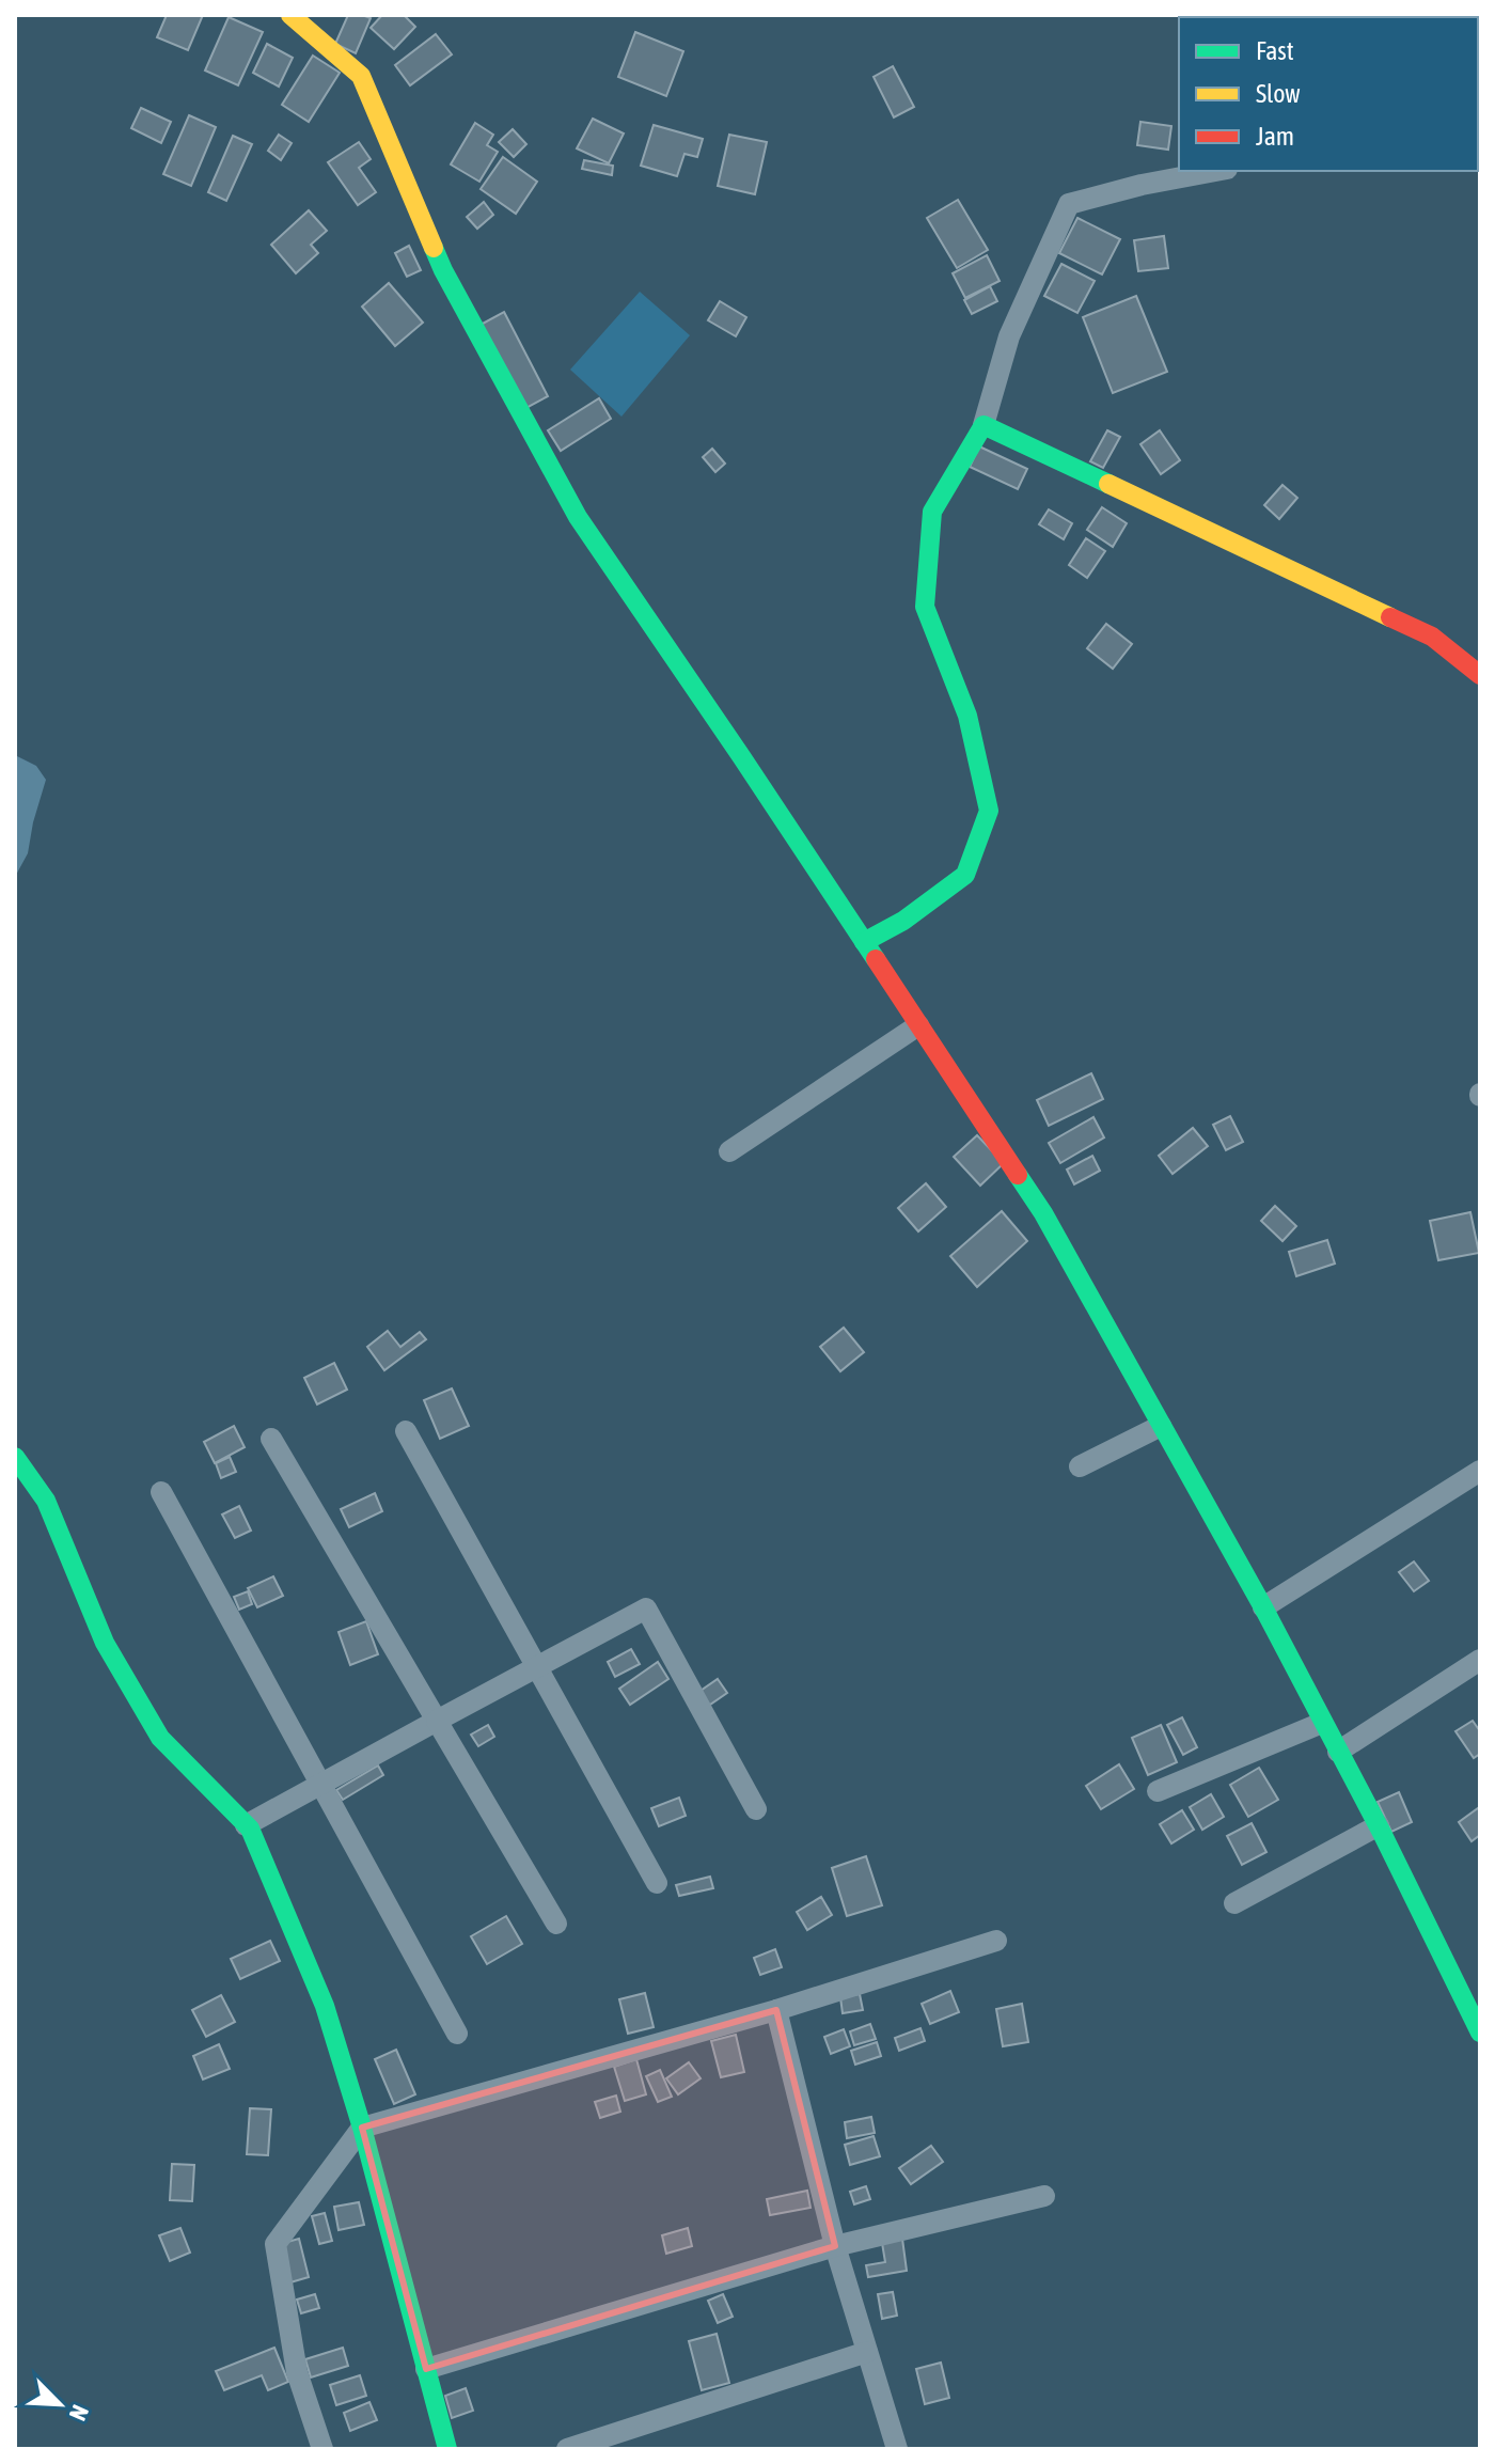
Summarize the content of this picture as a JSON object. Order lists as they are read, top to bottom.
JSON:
{
  "legend": ["Fast", "Slow", "Jam"],
  "north": "bottom right"
}
